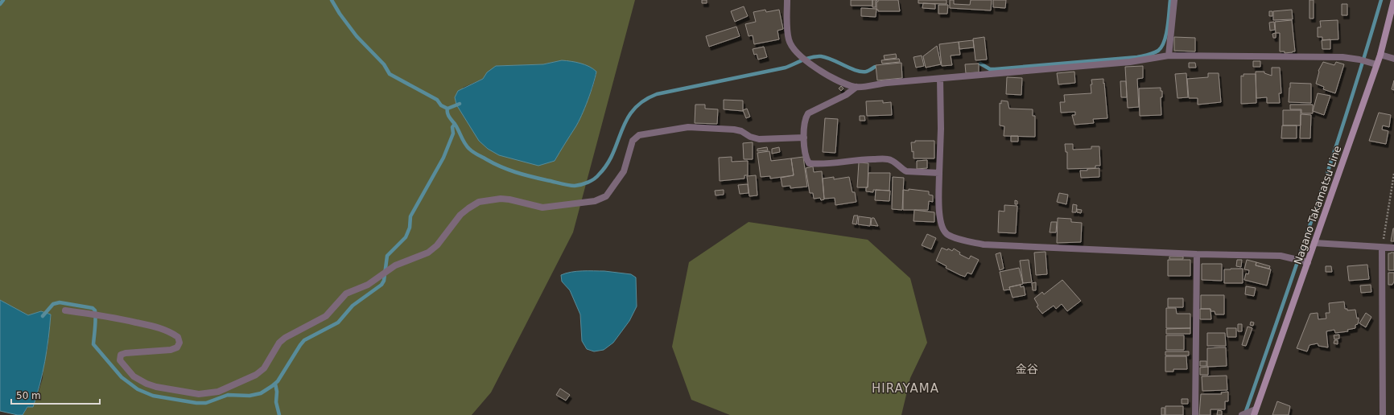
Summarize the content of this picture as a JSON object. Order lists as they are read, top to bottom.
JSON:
{
  "streets": {
    "main road": ["Nagano Takamatsu Line"]
  },
  "districts": ["金谷", "HIRAYAMA"],
  "scale_bar": "50 m"
}
